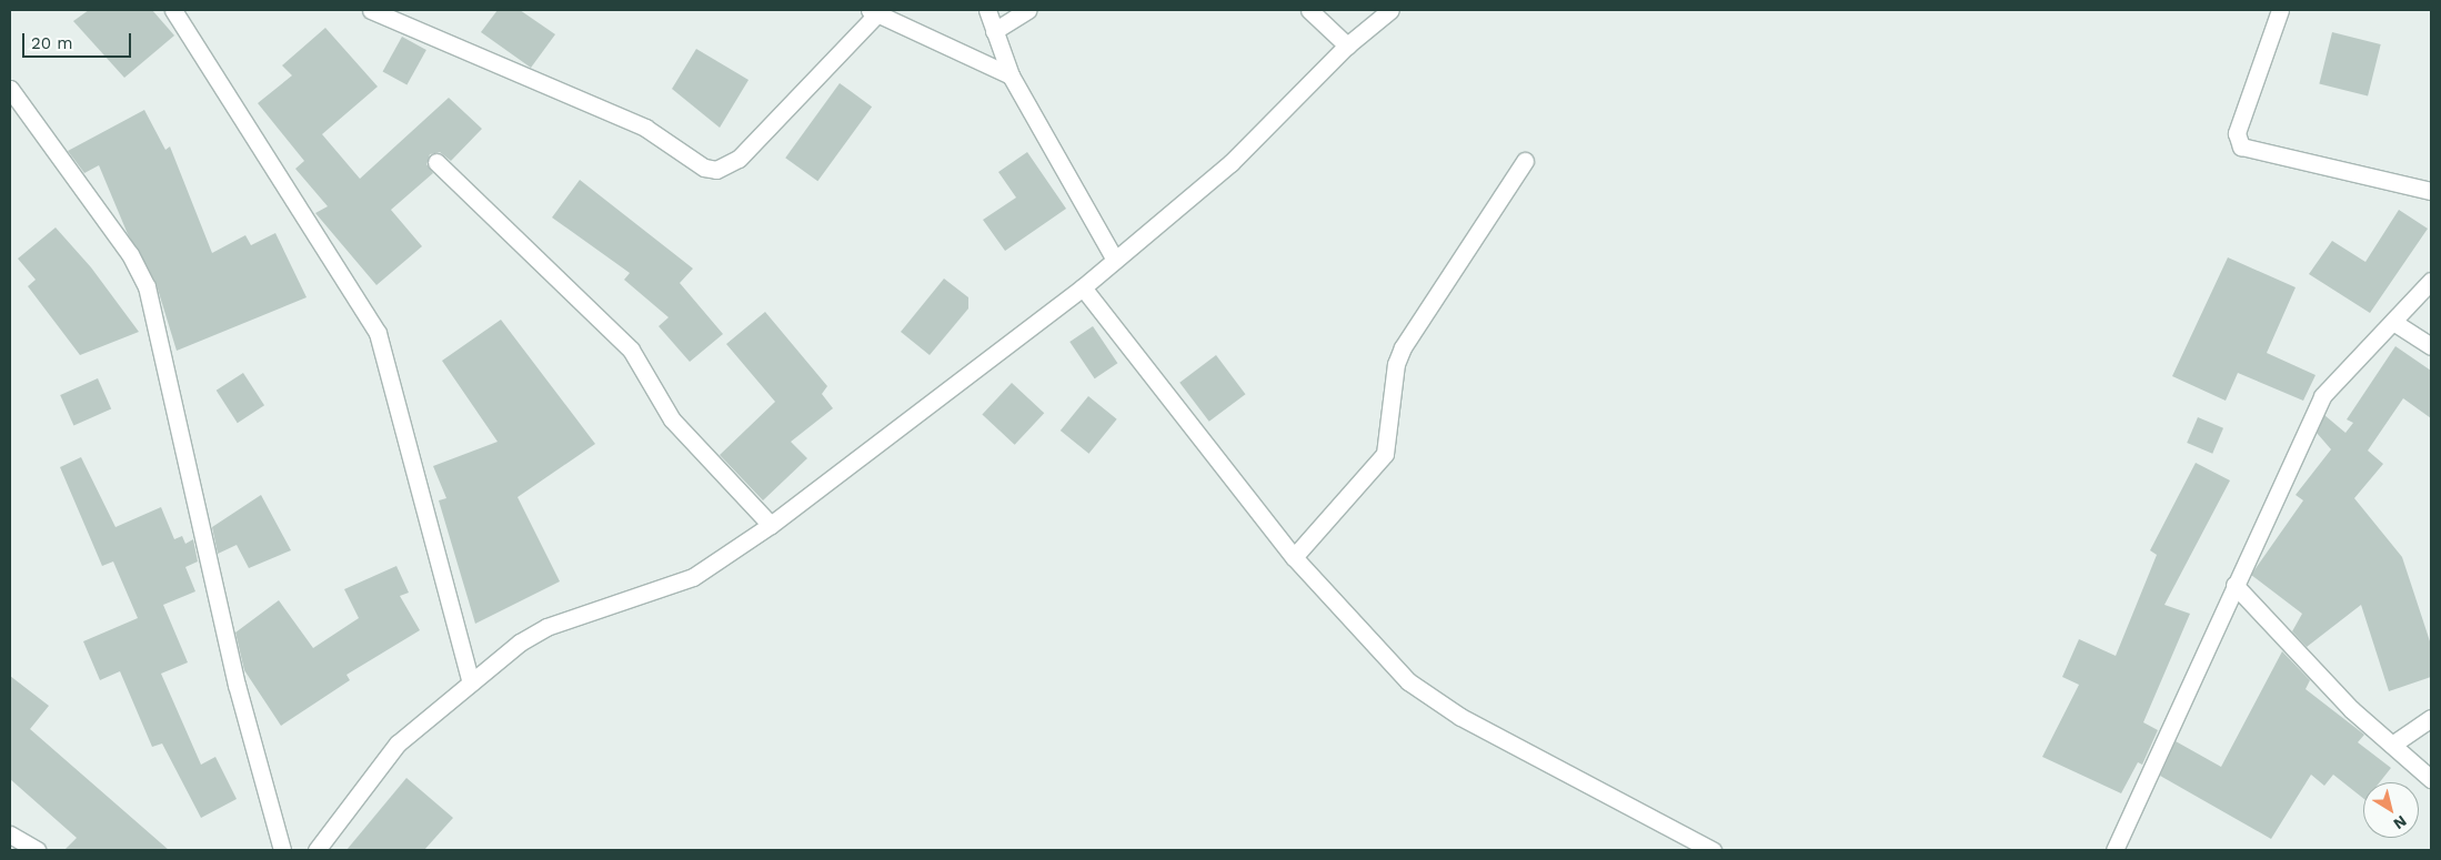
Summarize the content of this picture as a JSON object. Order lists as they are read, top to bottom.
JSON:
{
  "scale_bar": "20 m",
  "north": "bottom right"
}
